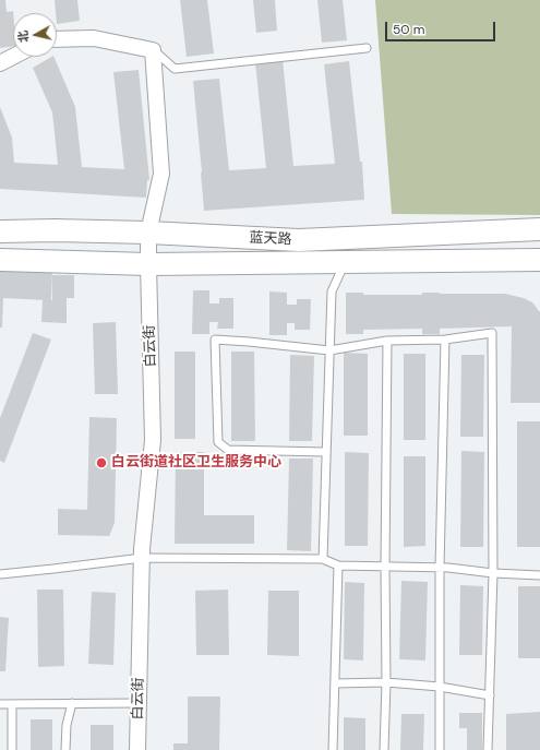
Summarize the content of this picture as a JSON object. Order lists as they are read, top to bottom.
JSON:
{
  "streets": {
    "street": ["蓝天路", "白云街"]
  },
  "crossings": [
    ["蓝天路", "白云街"]
  ],
  "places": ["白云街道社区卫生服务中心"],
  "scale_bar": "50 m",
  "north": "left"
}
